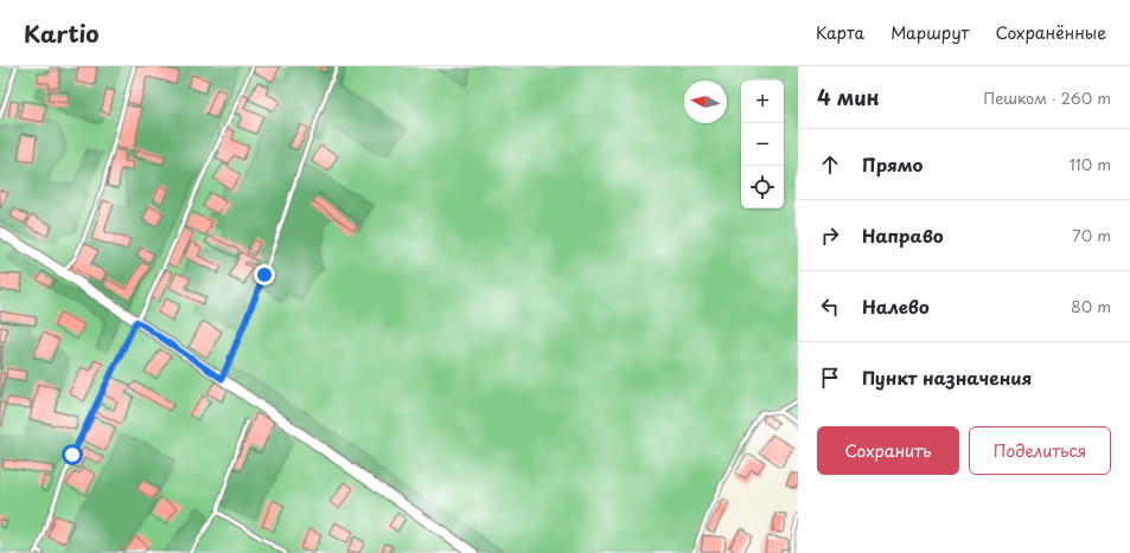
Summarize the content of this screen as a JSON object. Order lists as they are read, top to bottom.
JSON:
{
  "north": "left",
  "page": {
    "header": "Kartio",
    "nav": ["Карта", "Маршрут", "Сохранённые"],
    "heading": ["4 мин", "Пешком · 260 m"],
    "map_buttons": ["+", "−"],
    "list": [
      ["Прямо", "110 m"],
      ["Направо", "70 m"],
      ["Налево", "80 m"],
      "Пункт назначения"
    ],
    "buttons": ["Сохранить", "Поделиться"]
  }
}
